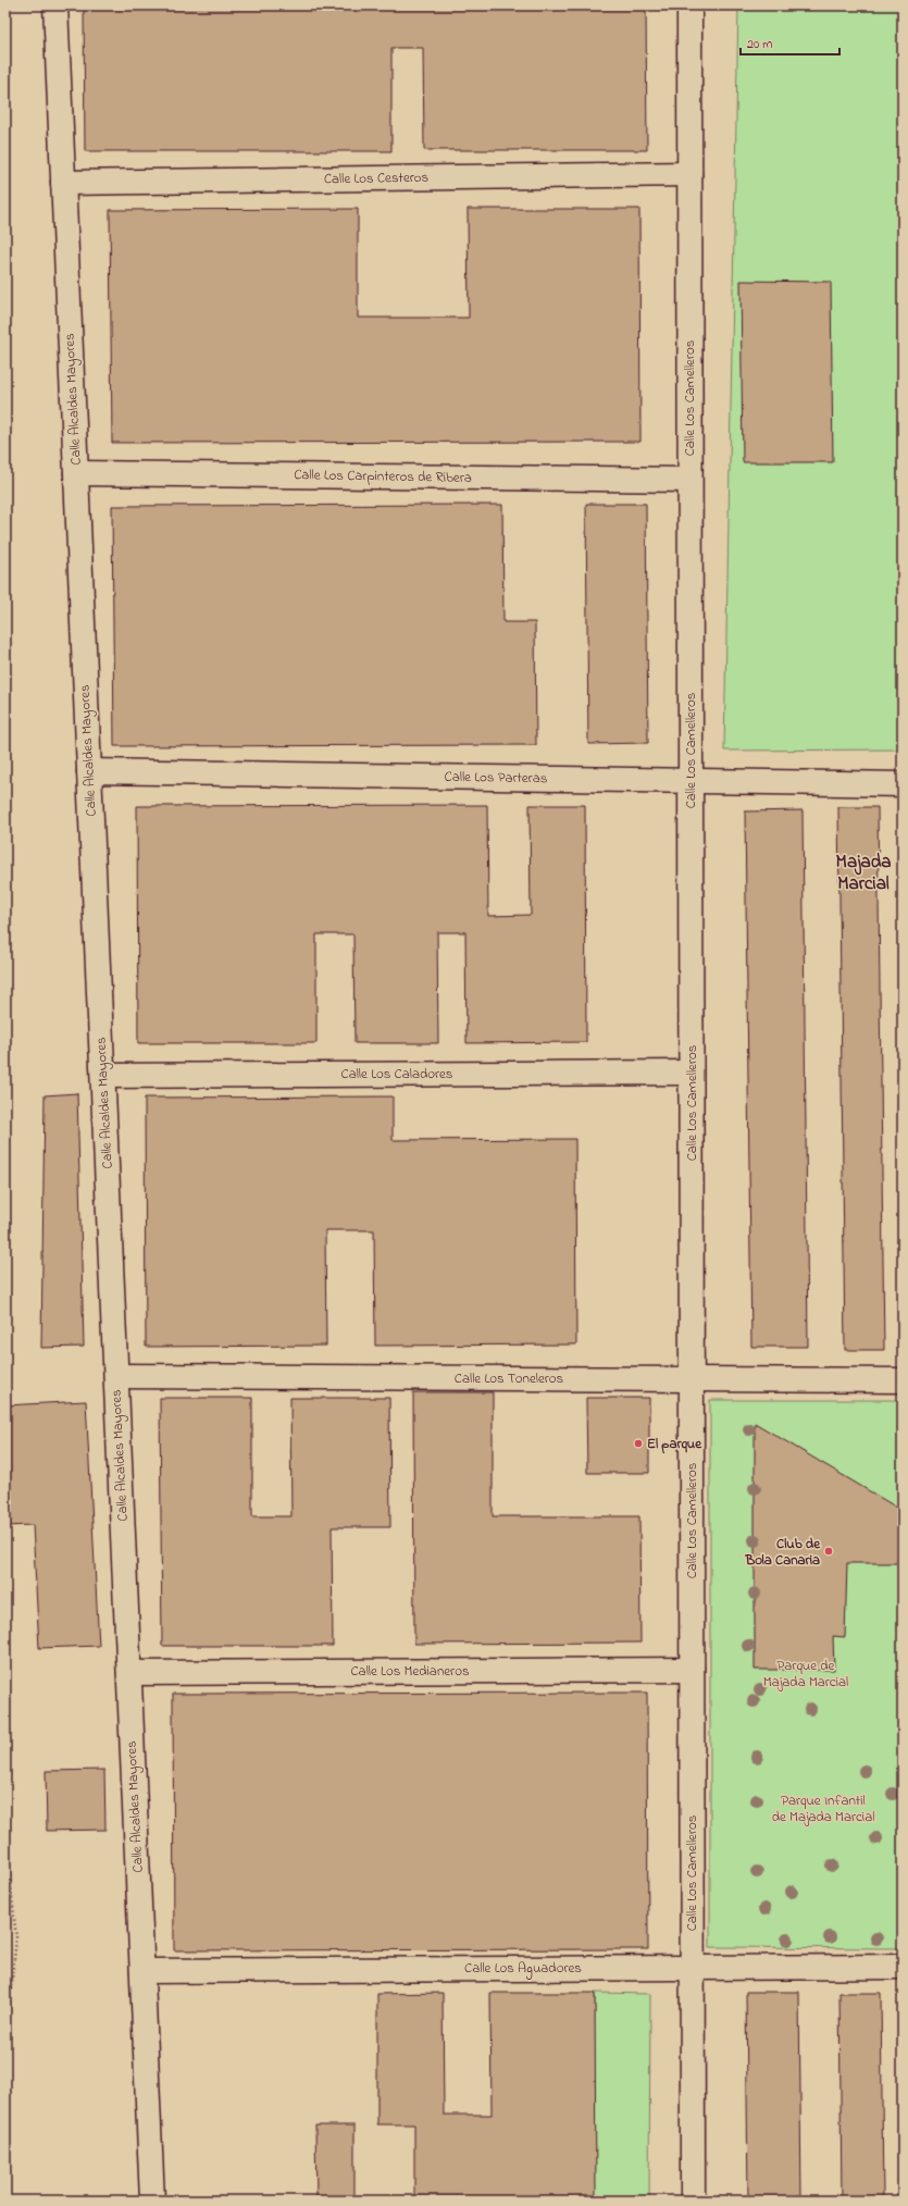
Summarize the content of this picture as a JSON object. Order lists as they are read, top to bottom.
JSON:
{
  "streets": {
    "street": [
      "Calle Los Cesteros",
      "Calle Los Camelleros",
      "Calle Alcaldes Mayores",
      "Calle Los Carpinteros de Ribera",
      "Calle Los Parteras",
      "Calle Los Caladores",
      "Calle Los Toneleros",
      "Calle Los Medianeros",
      "Calle Los Aguadores"
    ]
  },
  "crossings": [
    ["Calle Los Cesteros", "Calle Los Camelleros"],
    ["Calle Los Cesteros", "Calle Alcaldes Mayores"],
    ["Calle Los Camelleros", "Calle Los Carpinteros de Ribera"],
    ["Calle Los Camelleros", "Calle Los Parteras"],
    ["Calle Los Camelleros", "Calle Los Caladores"],
    ["Calle Los Camelleros", "Calle Los Toneleros"],
    ["Calle Los Camelleros", "Calle Los Medianeros"],
    ["Calle Los Camelleros", "Calle Los Aguadores"],
    ["Calle Alcaldes Mayores", "Calle Los Carpinteros de Ribera"],
    ["Calle Alcaldes Mayores", "Calle Los Parteras"],
    ["Calle Alcaldes Mayores", "Calle Los Caladores"],
    ["Calle Alcaldes Mayores", "Calle Los Toneleros"],
    ["Calle Alcaldes Mayores", "Calle Los Medianeros"],
    ["Calle Alcaldes Mayores", "Calle Los Aguadores"]
  ],
  "districts": ["Majada Marcial"],
  "parks": ["Parque de Majada Marcial", "Parque Infantil de Majada Marcial"],
  "places": ["El parque", "Club de Bola Canaria"],
  "scale_bar": "20 m"
}
